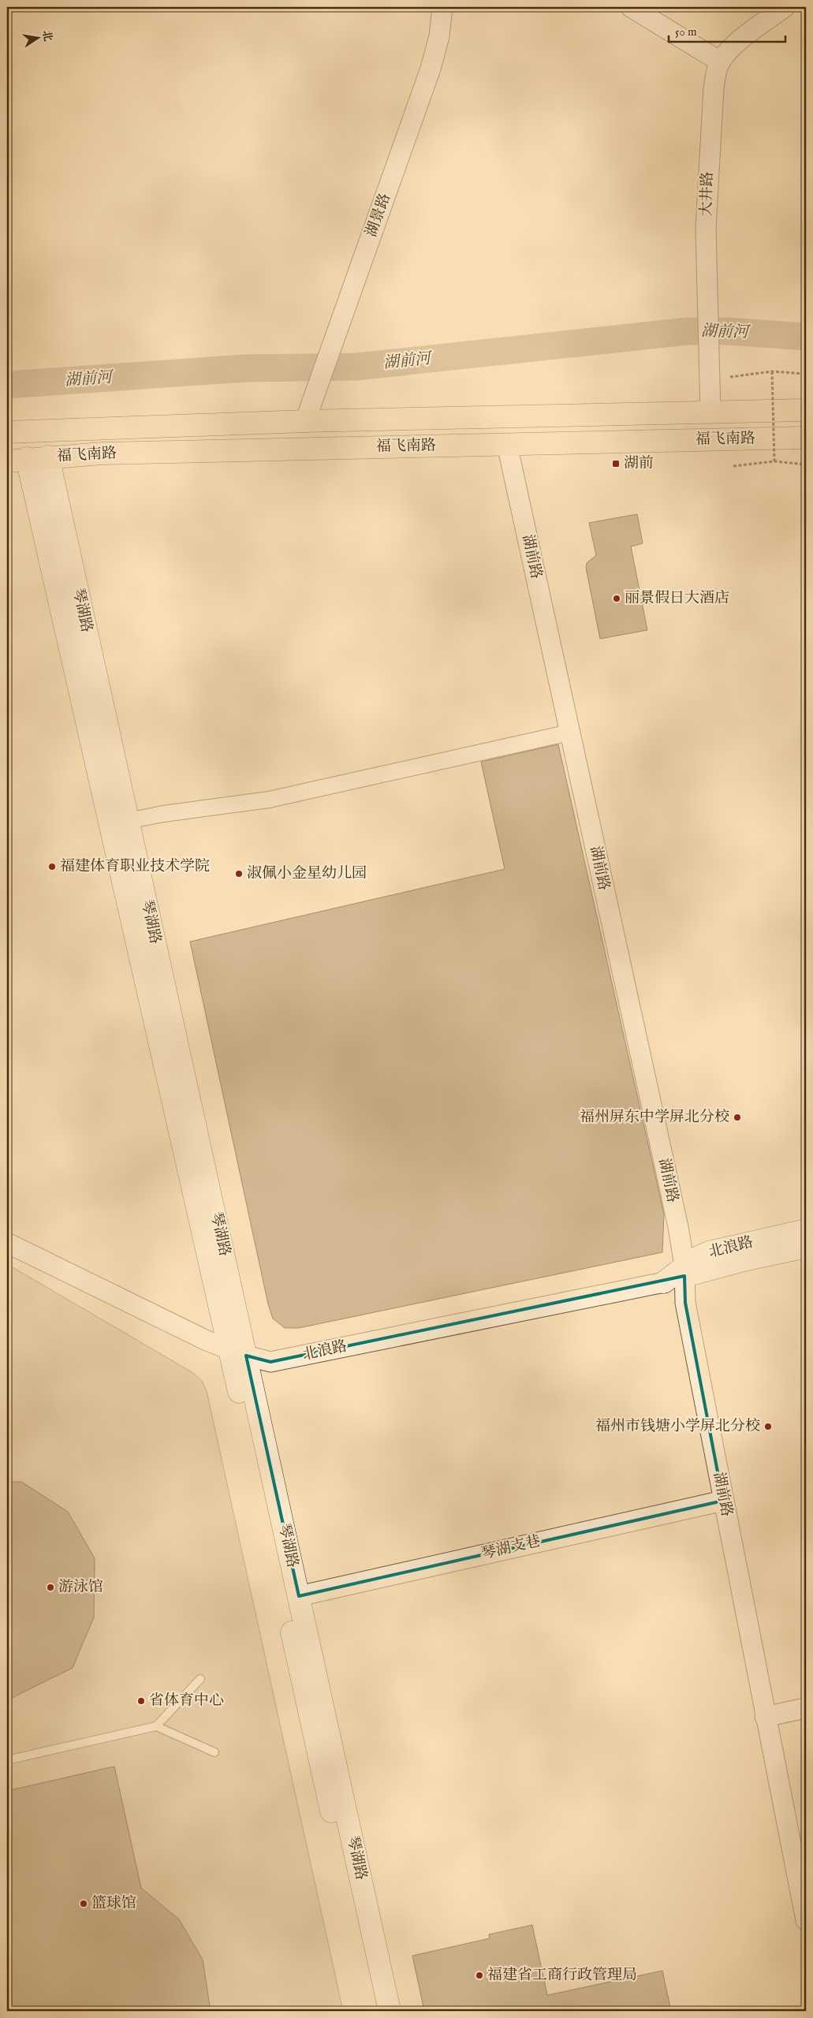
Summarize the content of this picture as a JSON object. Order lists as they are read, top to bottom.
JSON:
{
  "streets": {
    "main road": ["福飞南路", "琴湖路", "北浪路"],
    "street": [
      "大井路",
      "湖景路",
      "湖前路",
      "琴湖支巷"
    ]
  },
  "crossings": [
    ["大井路", "福飞南路"],
    ["湖景路", "福飞南路"],
    ["福飞南路", "湖前路"],
    ["福飞南路", "琴湖路"],
    ["湖前路", "北浪路"],
    ["湖前路", "琴湖支巷"],
    ["琴湖路", "北浪路"],
    ["琴湖路", "琴湖支巷"]
  ],
  "water": ["湖前河"],
  "places": {
    "transit": ["湖前"],
    "other": [
      "丽景假日大酒店",
      "福建体育职业技术学院",
      "淑佩小金星幼儿园",
      "福州屏东中学屏北分校",
      "福州市钱塘小学屏北分校",
      "游泳馆",
      "省体育中心",
      "篮球馆",
      "福建省工商行政管理局"
    ]
  },
  "scale_bar": "50 m",
  "north": "right"
}
